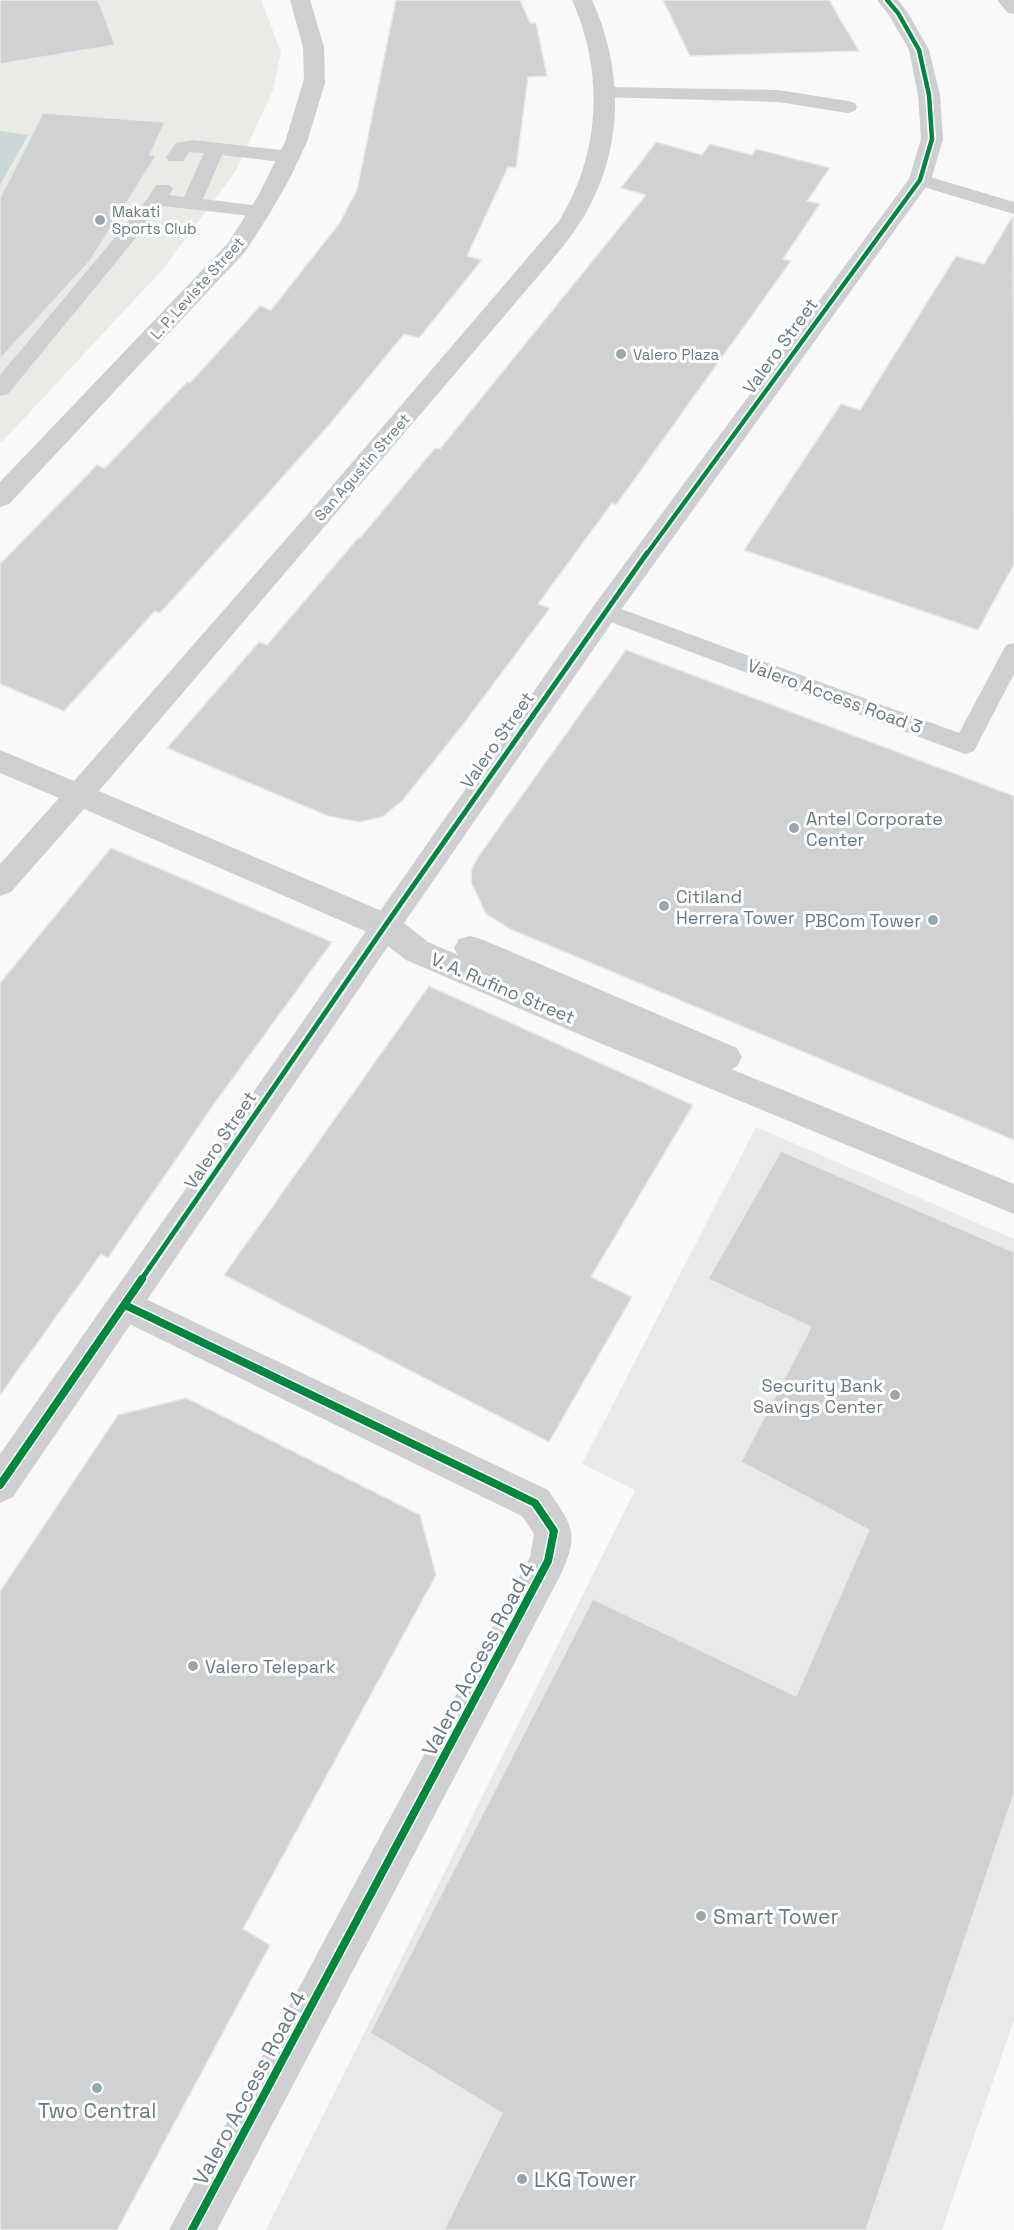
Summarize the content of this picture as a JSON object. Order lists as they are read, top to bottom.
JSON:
{
  "streets": {
    "street": [
      "L. P. Leviste Street",
      "Valero Street",
      "San Agustin Street",
      "V. A. Rufino Street",
      "Valero Access Road 4"
    ],
    "lane": ["Valero Access Road 3"]
  },
  "crossings": [
    ["Valero Street", "Valero Access Road 3"],
    ["Valero Street", "V. A. Rufino Street"],
    ["Valero Street", "Valero Access Road 4"],
    ["San Agustin Street", "V. A. Rufino Street"]
  ],
  "places": [
    "Makati Sports Club",
    "Valero Plaza",
    "Antel Corporate Center",
    "Citiland Herrera Tower",
    "PBCom Tower",
    "Security Bank Savings Center",
    "Valero Telepark",
    "Smart Tower",
    "Two Central",
    "LKG Tower"
  ]
}
